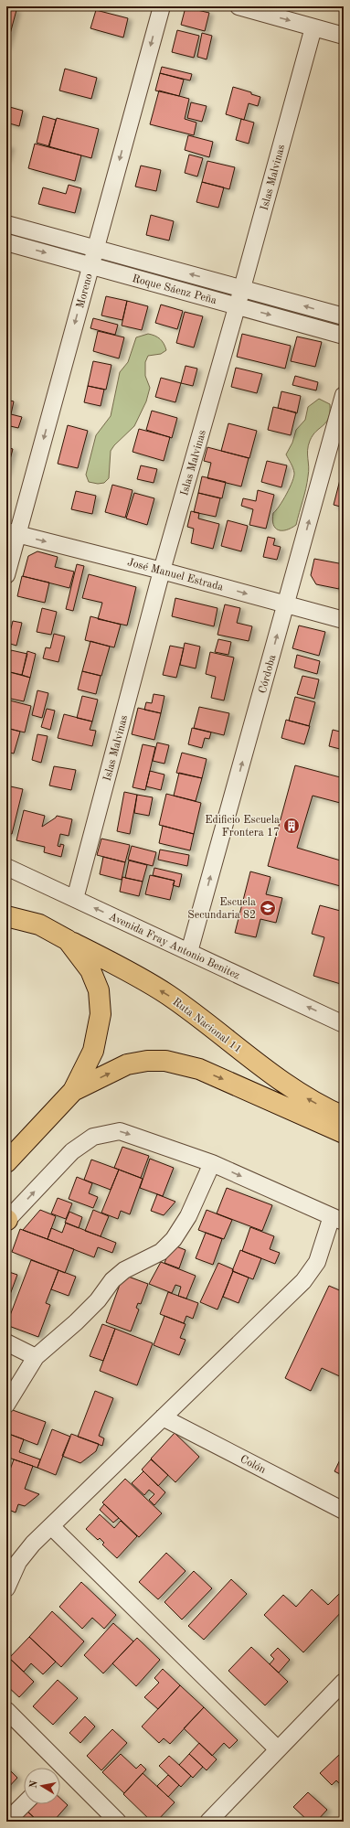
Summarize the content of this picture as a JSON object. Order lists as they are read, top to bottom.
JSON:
{
  "streets": {
    "highway": ["Ruta Nacional 11"],
    "street": [
      "Islas Malvinas",
      "Roque Sáenz Peña",
      "Moreno",
      "José Manuel Estrada",
      "Córdoba",
      "Avenida Fray Antonio Benitez",
      "Colón"
    ]
  },
  "crossings": [
    ["Islas Malvinas", "Roque Sáenz Peña"],
    ["Islas Malvinas", "José Manuel Estrada"],
    ["Islas Malvinas", "Avenida Fray Antonio Benitez"],
    ["Roque Sáenz Peña", "Moreno"],
    ["Moreno", "José Manuel Estrada"],
    ["José Manuel Estrada", "Córdoba"],
    ["Córdoba", "Avenida Fray Antonio Benitez"]
  ],
  "one_way": [
    "Moreno",
    "José Manuel Estrada",
    "Córdoba",
    "Avenida Fray Antonio Benitez"
  ],
  "places": {
    "building": ["Edificio Escuela Frontera 17"],
    "school or university": ["Escuela Secundaria 82"]
  },
  "north": "left"
}
